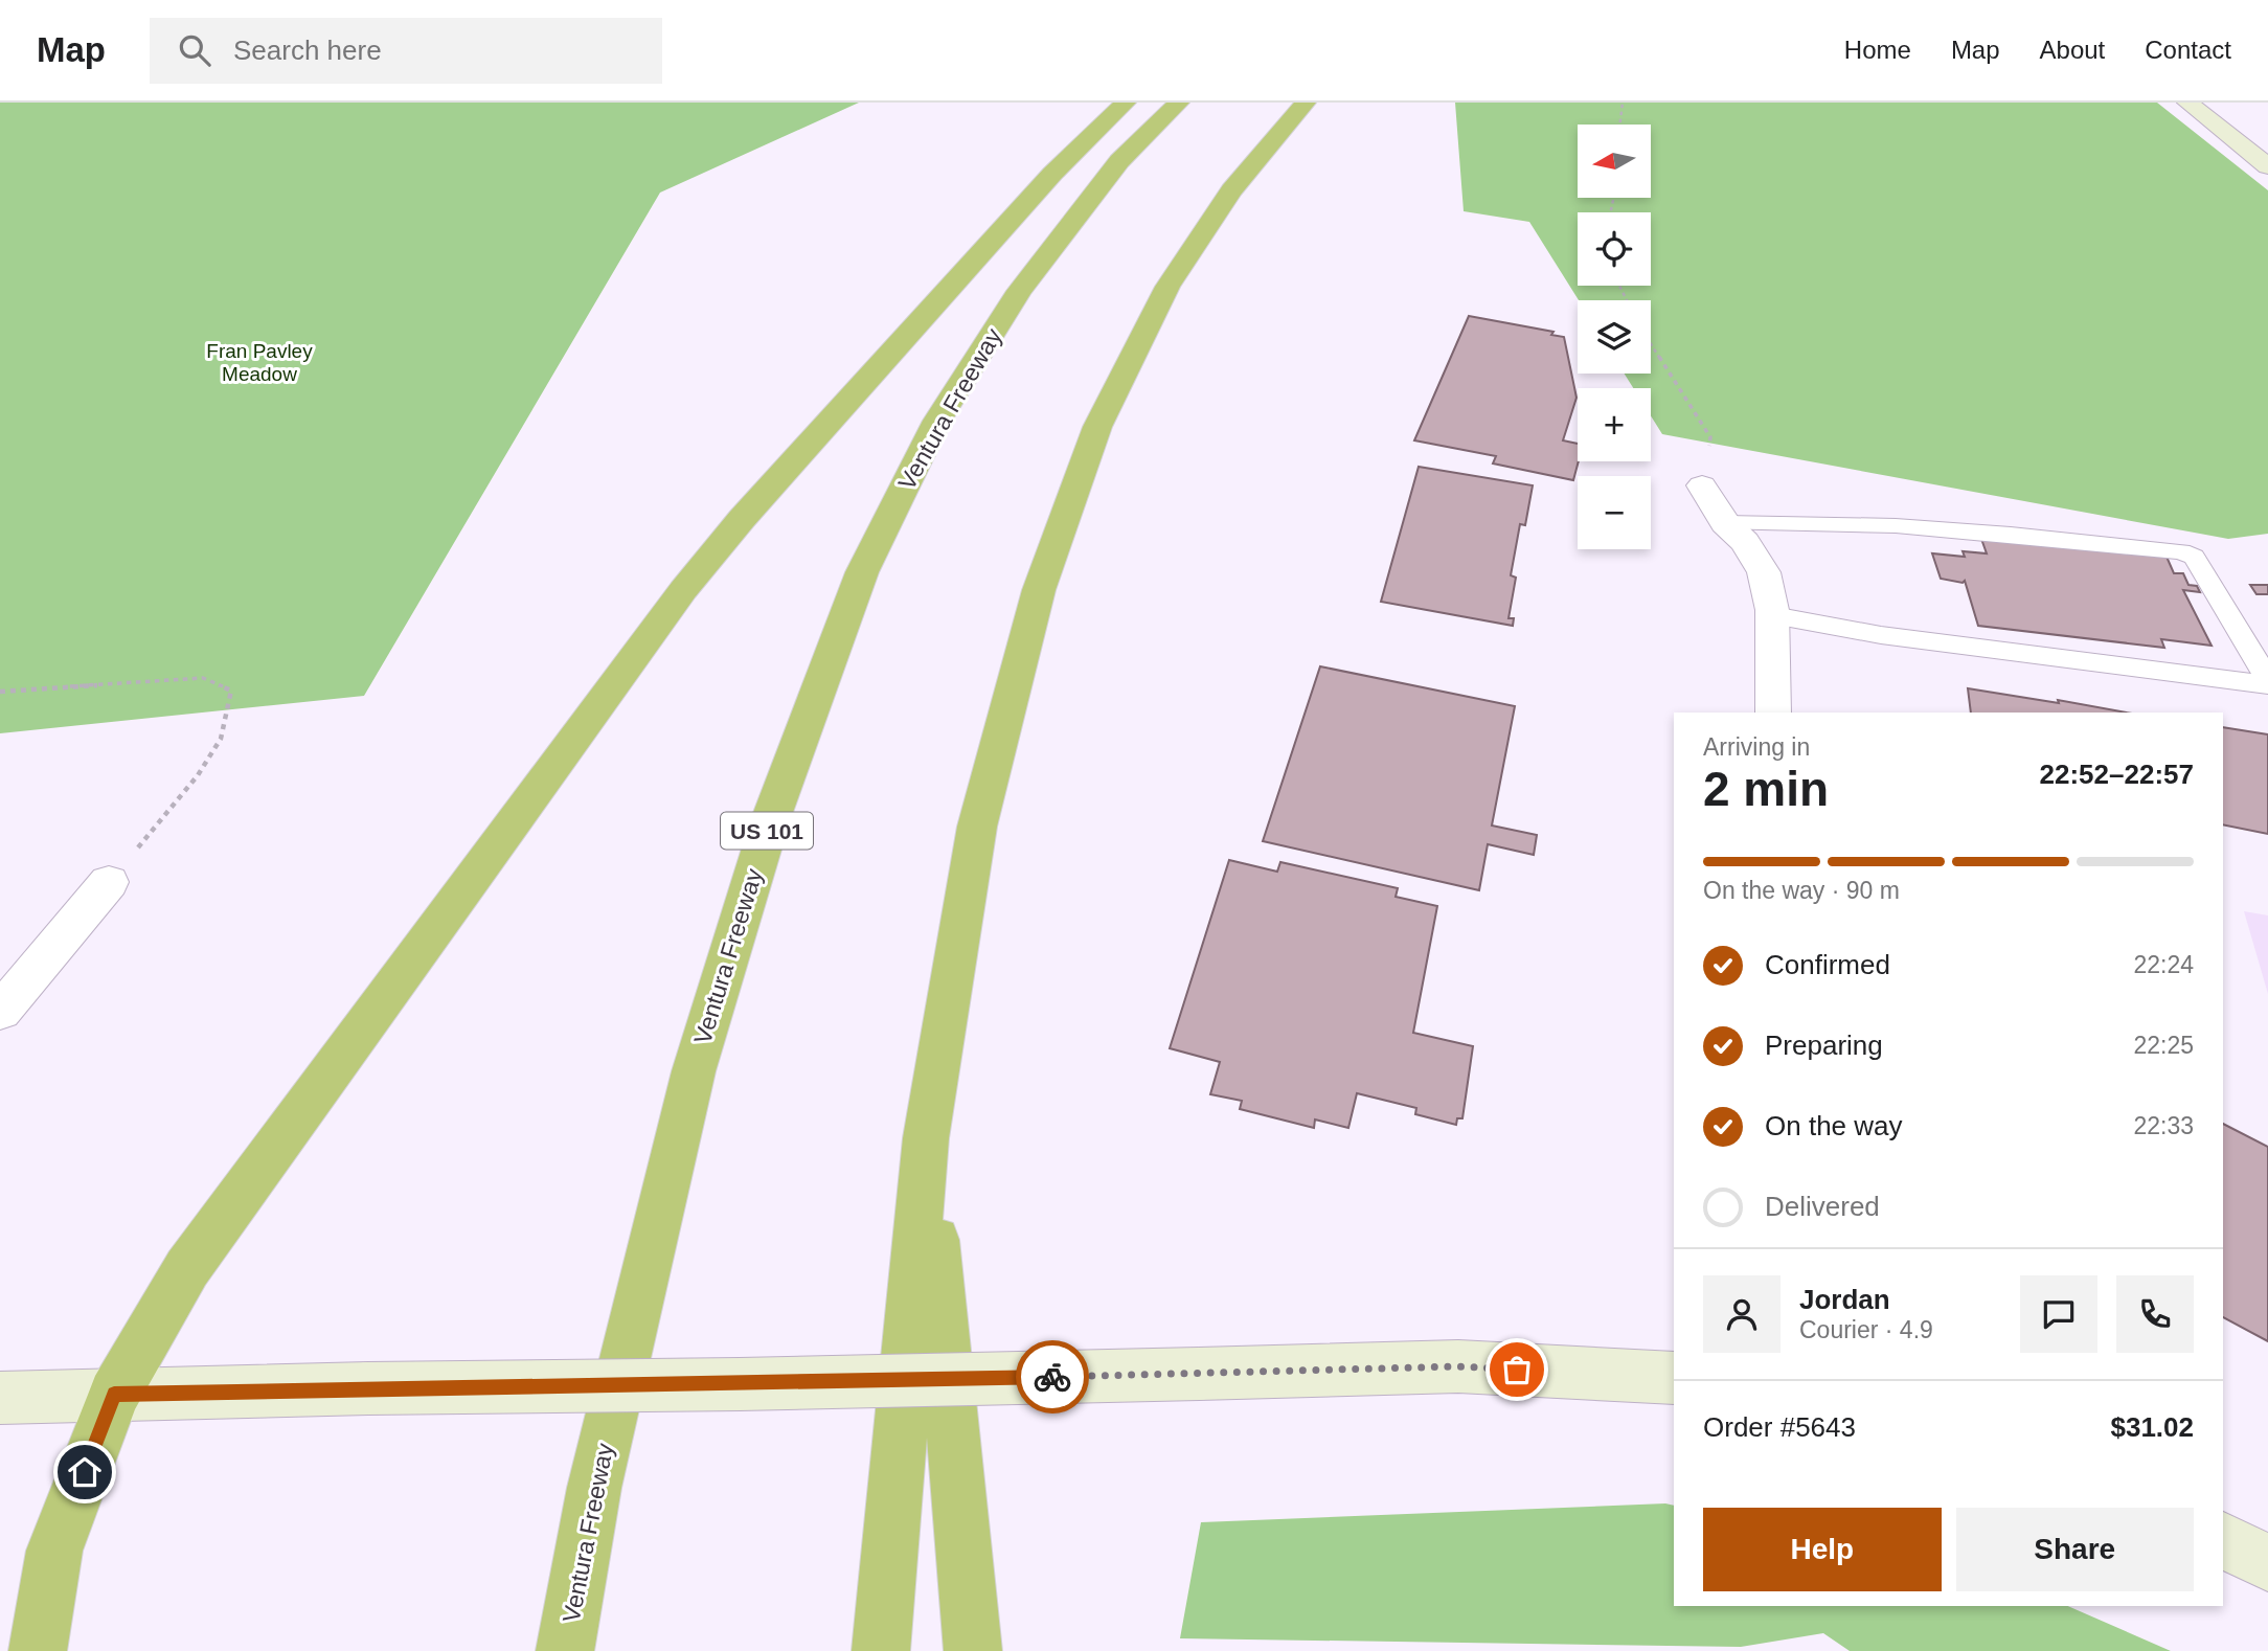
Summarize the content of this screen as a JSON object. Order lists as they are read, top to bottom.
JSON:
{
  "streets": {
    "highway": ["Ventura Freeway", "US 101"]
  },
  "parks": ["Fran Pavley Meadow"],
  "north": "left",
  "page": {
    "header": "Map",
    "search": "Search here",
    "nav": [
      "Home",
      "Map",
      "About",
      "Contact"
    ],
    "map_buttons": ["+", "−"],
    "heading": ["2 min", "Arriving in", "22:52–22:57"],
    "panel": [
      "Jordan",
      "Courier · 4.9",
      "Order #5643",
      "$31.02"
    ],
    "bar": "On the way · 90 m",
    "list": [
      ["Confirmed", "22:24"],
      ["Preparing", "22:25"],
      ["On the way", "22:33"],
      "Delivered"
    ],
    "buttons": ["Help", "Share"]
  }
}
